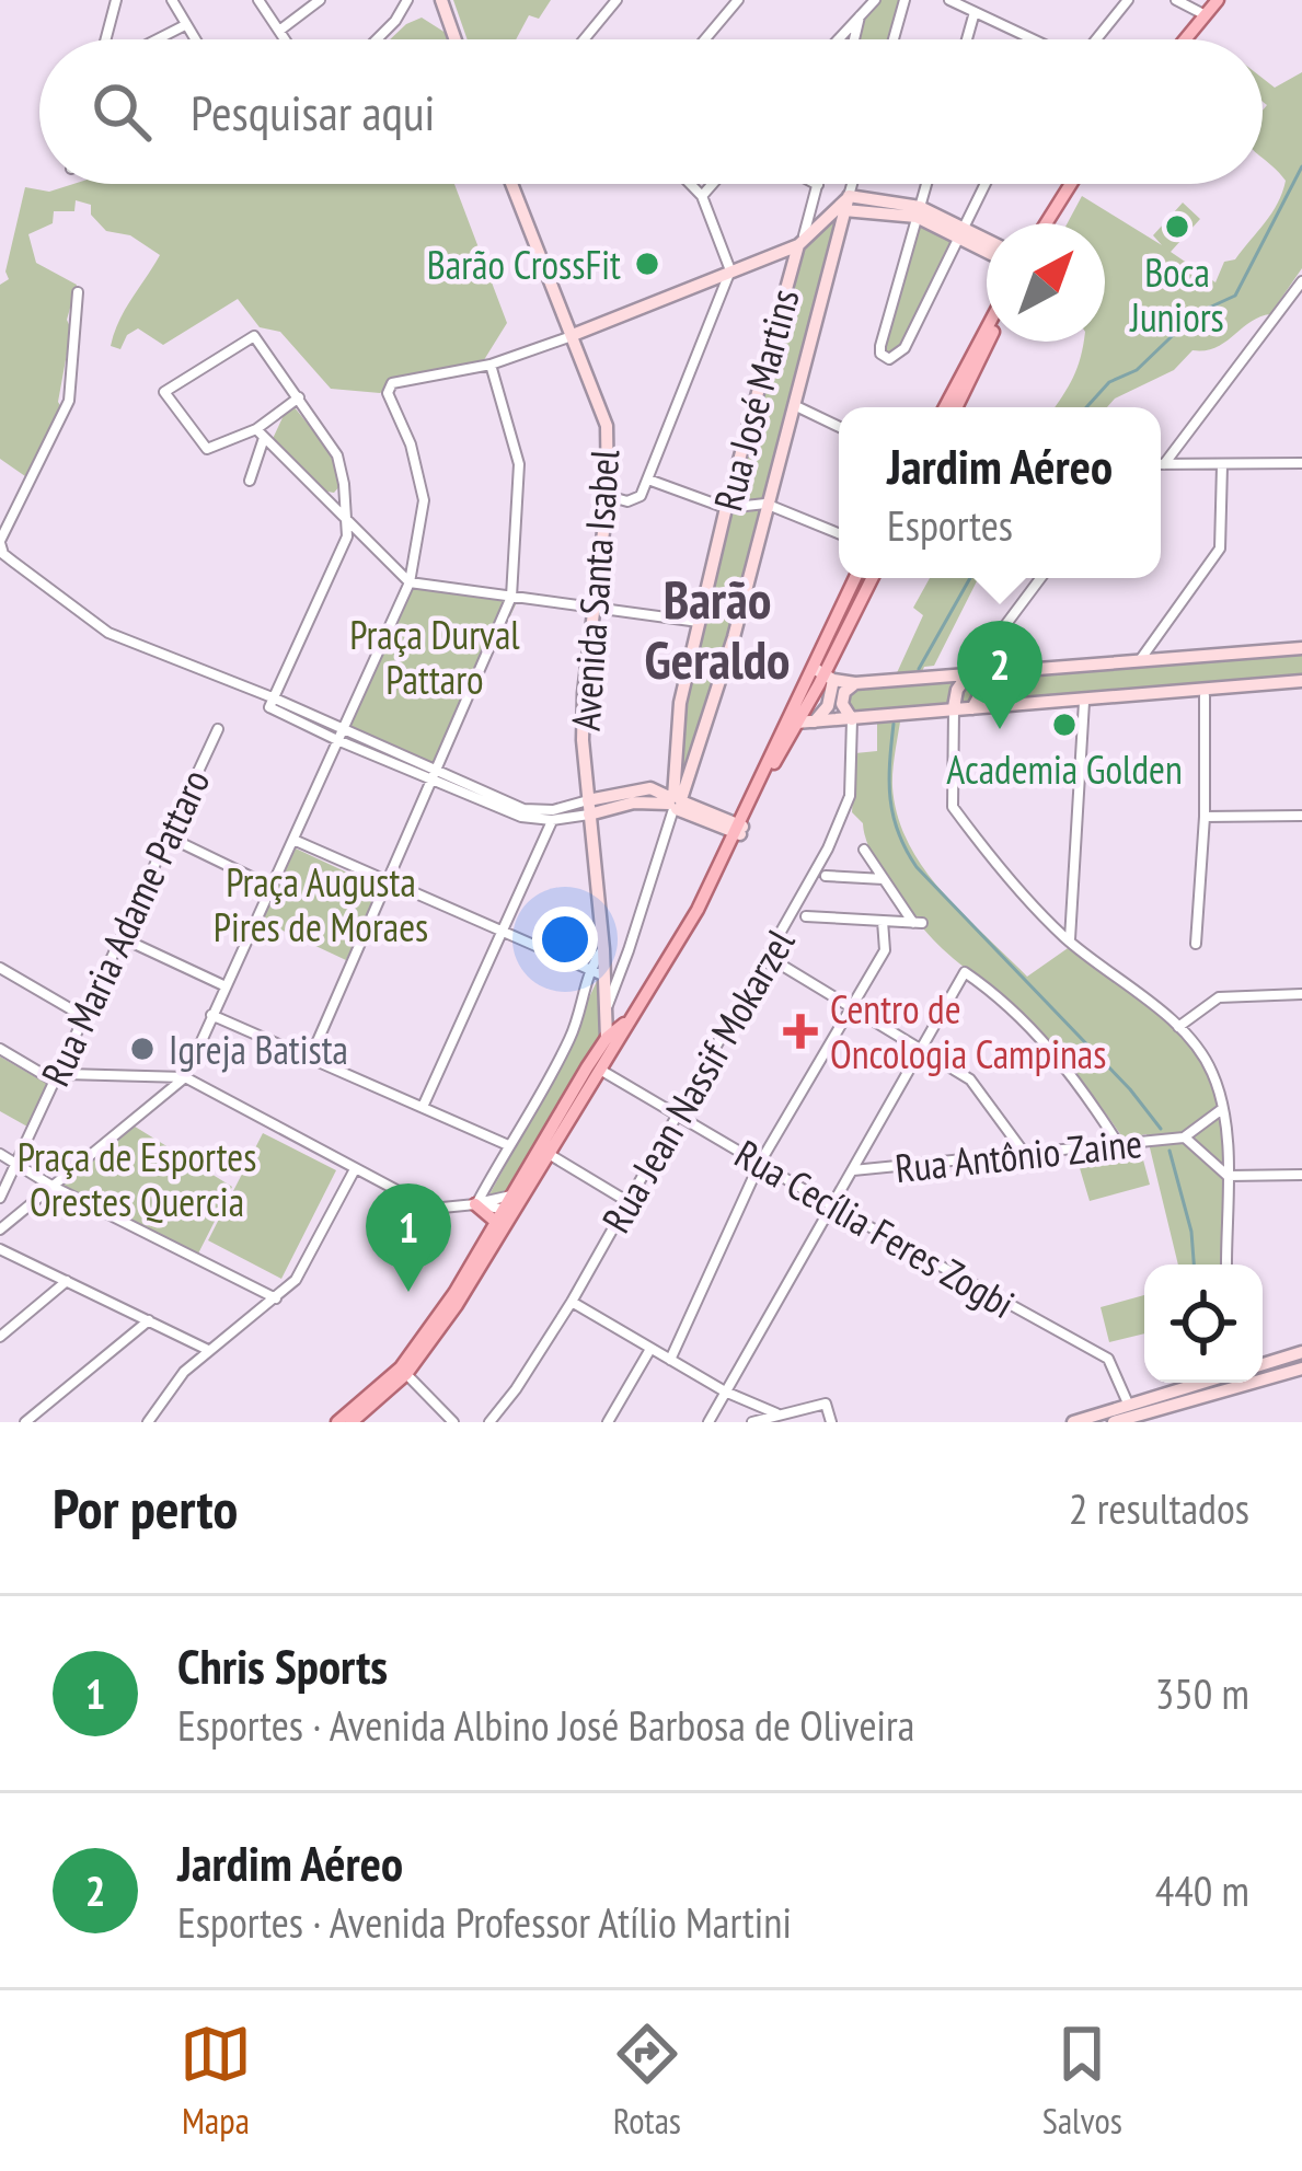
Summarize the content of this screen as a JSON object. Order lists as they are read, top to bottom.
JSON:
{
  "streets": {
    "main road": ["Rua José Martins", "Avenida Santa Isabel"],
    "street": [
      "Rua Maria Adame Pattaro",
      "Rua Jean Nassif Mokarzel",
      "Rua Antônio Zaine",
      "Rua Cecília Feres Zogbi"
    ]
  },
  "crossings": [
    ["Rua José Martins", "Avenida Santa Isabel"],
    ["Rua Jean Nassif Mokarzel", "Rua Cecília Feres Zogbi"]
  ],
  "districts": ["Barão Geraldo"],
  "parks": ["Praça Durval Pattaro", "Praça Augusta Pires de Moraes", "Praça de Esportes Orestes Quercia"],
  "places": {
    "other": [
      "Boca Juniors",
      "Barão CrossFit",
      "Academia Golden",
      "Igreja Batista"
    ],
    "health": ["Centro de Oncologia Campinas"]
  },
  "north": "top right",
  "page": {
    "search": "Pesquisar aqui",
    "popup": ["Jardim Aéreo", "Esportes"],
    "pins": ["2", "1"],
    "heading": ["Por perto", "2 resultados"],
    "list": [
      {
        "mark": "1",
        "name": "Chris Sports",
        "note": "Esportes · Avenida Albino José Barbosa de Oliveira",
        "value": "350 m"
      },
      {
        "mark": "2",
        "name": "Jardim Aéreo",
        "note": "Esportes · Avenida Professor Atílio Martini",
        "value": "440 m"
      }
    ],
    "nav": ["Mapa", "Rotas", "Salvos"]
  }
}
